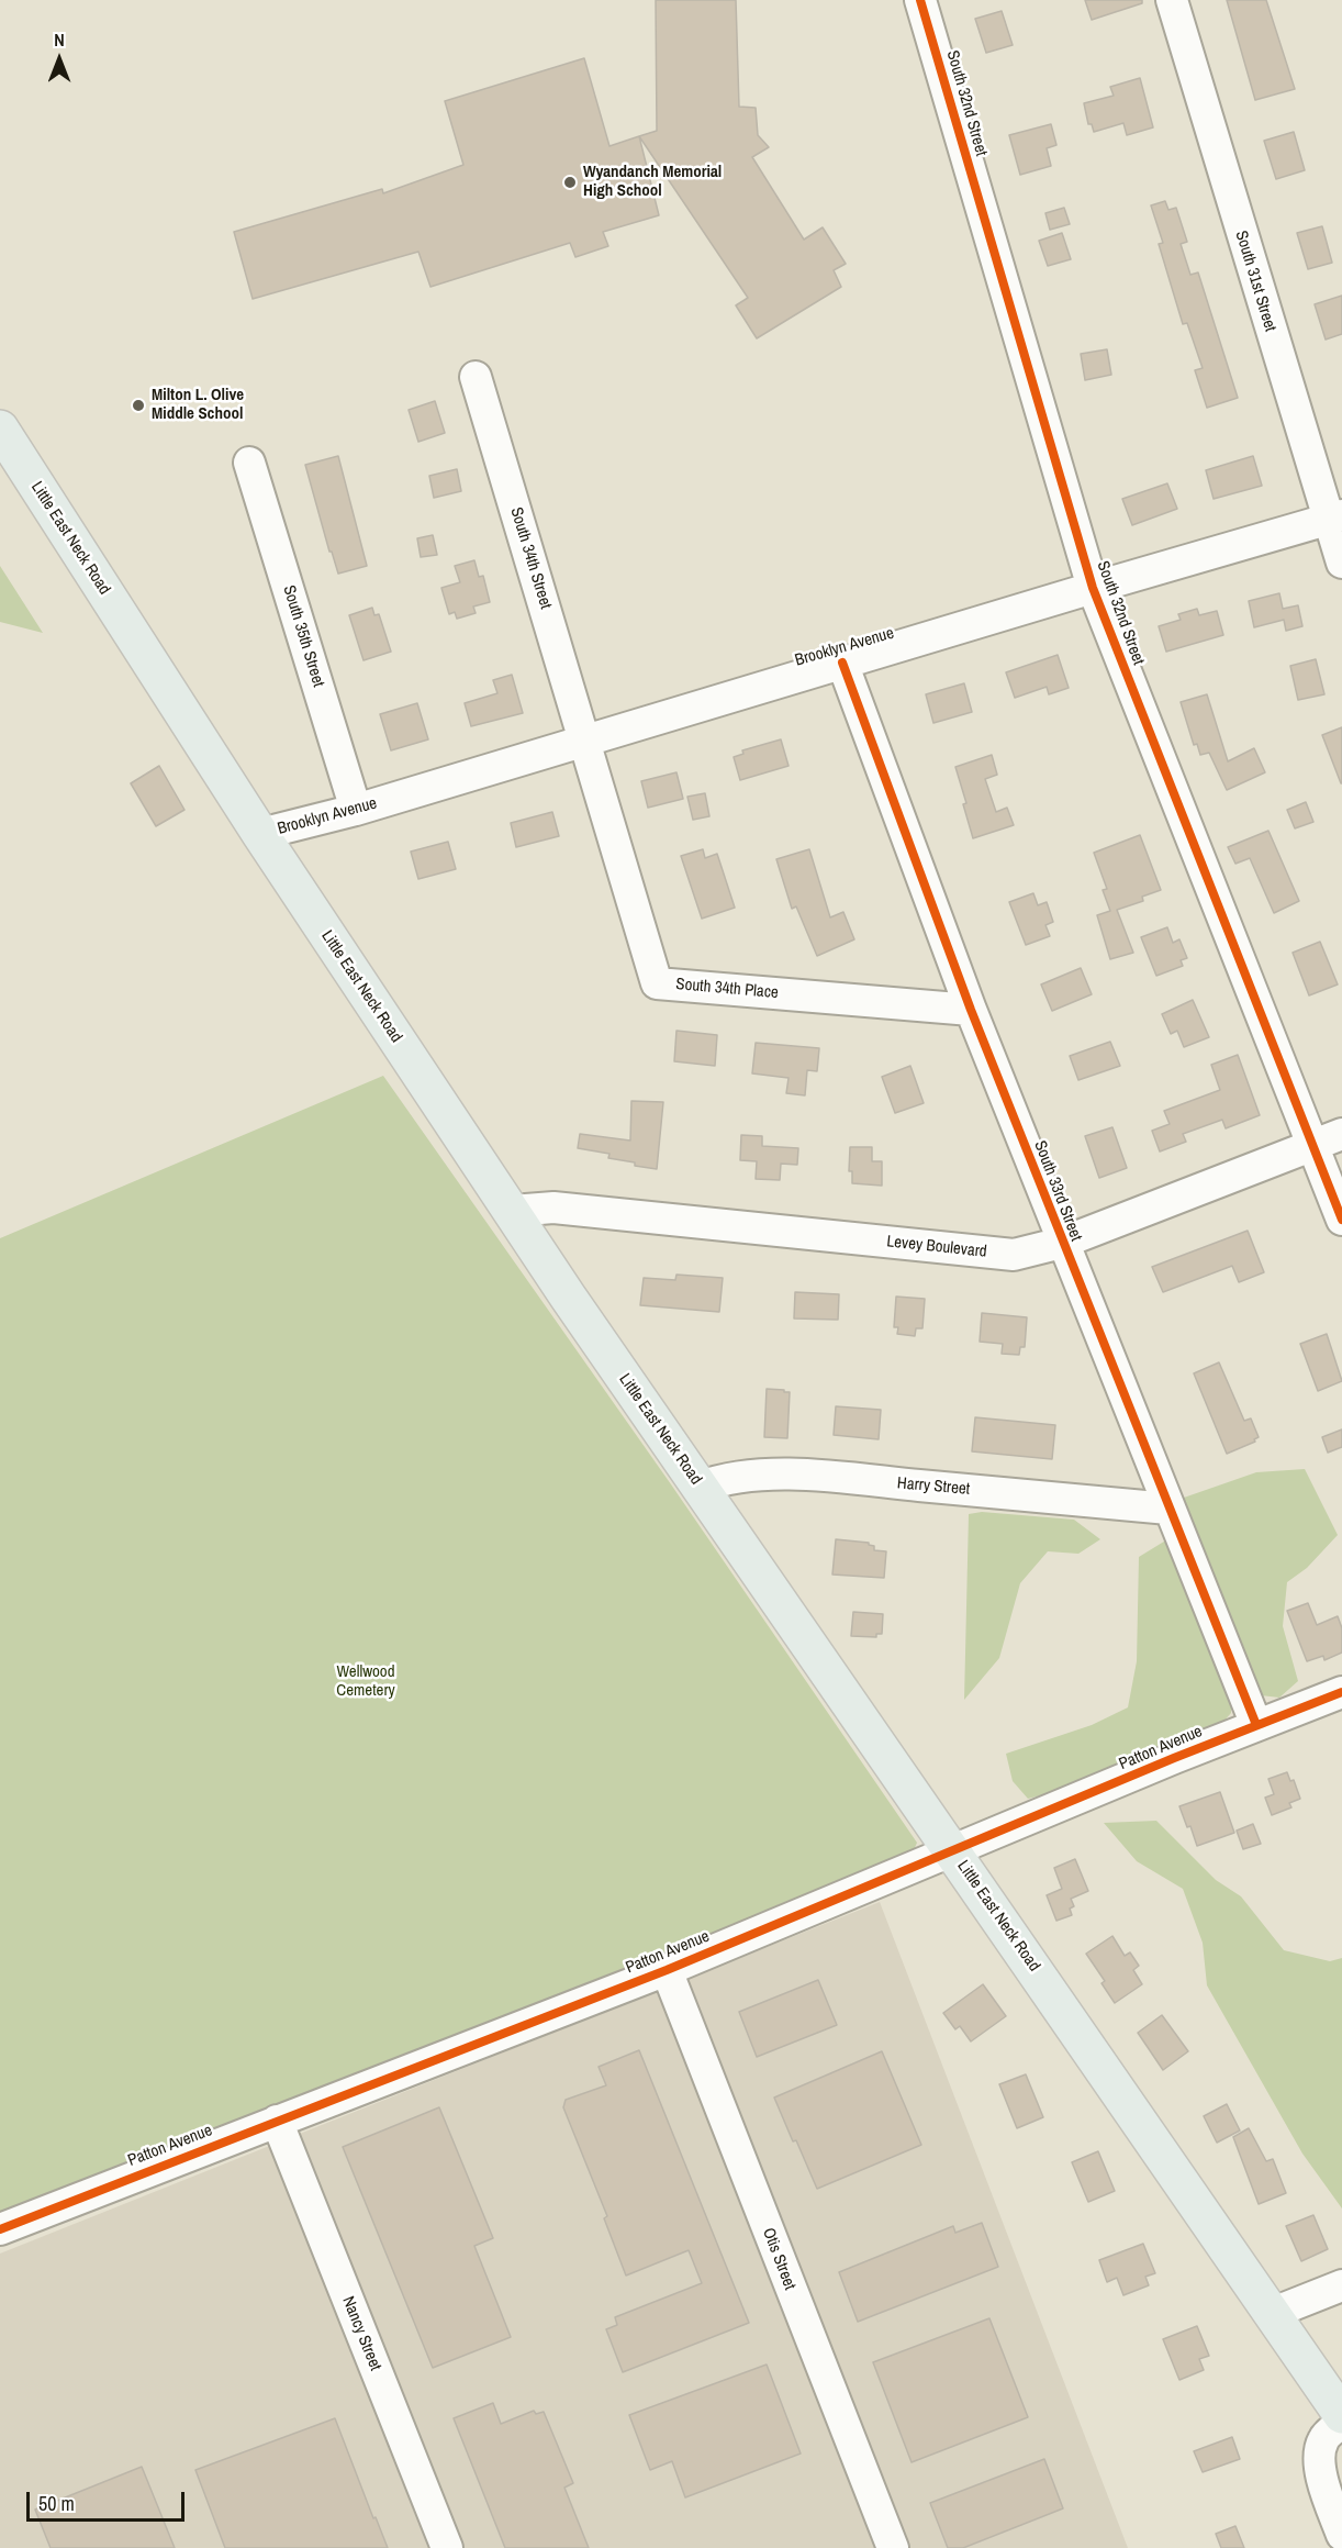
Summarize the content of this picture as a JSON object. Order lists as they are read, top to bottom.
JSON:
{
  "streets": {
    "main road": ["Little East Neck Road"],
    "street": [
      "South 32nd Street",
      "South 31st Street",
      "South 34th Street",
      "South 35th Street",
      "Brooklyn Avenue",
      "South 34th Place",
      "South 33rd Street",
      "Levey Boulevard",
      "Harry Street",
      "Patton Avenue",
      "Otis Street",
      "Nancy Street"
    ]
  },
  "crossings": [
    ["South 32nd Street", "Brooklyn Avenue"],
    ["South 32nd Street", "Levey Boulevard"],
    ["South 31st Street", "Brooklyn Avenue"],
    ["Little East Neck Road", "Brooklyn Avenue"],
    ["Little East Neck Road", "Levey Boulevard"],
    ["Little East Neck Road", "Harry Street"],
    ["Little East Neck Road", "Patton Avenue"],
    ["South 34th Street", "Brooklyn Avenue"],
    ["South 34th Street", "South 34th Place"],
    ["South 35th Street", "Brooklyn Avenue"],
    ["Brooklyn Avenue", "South 34th Place"],
    ["Brooklyn Avenue", "South 33rd Street"],
    ["South 34th Place", "South 33rd Street"],
    ["South 33rd Street", "Levey Boulevard"],
    ["South 33rd Street", "Harry Street"],
    ["South 33rd Street", "Patton Avenue"],
    ["Patton Avenue", "Otis Street"],
    ["Patton Avenue", "Nancy Street"]
  ],
  "parks": ["Wellwood Cemetery"],
  "places": ["Wyandanch Memorial High School", "Milton L. Olive Middle School"],
  "scale_bar": "50 m",
  "north": "top"
}
